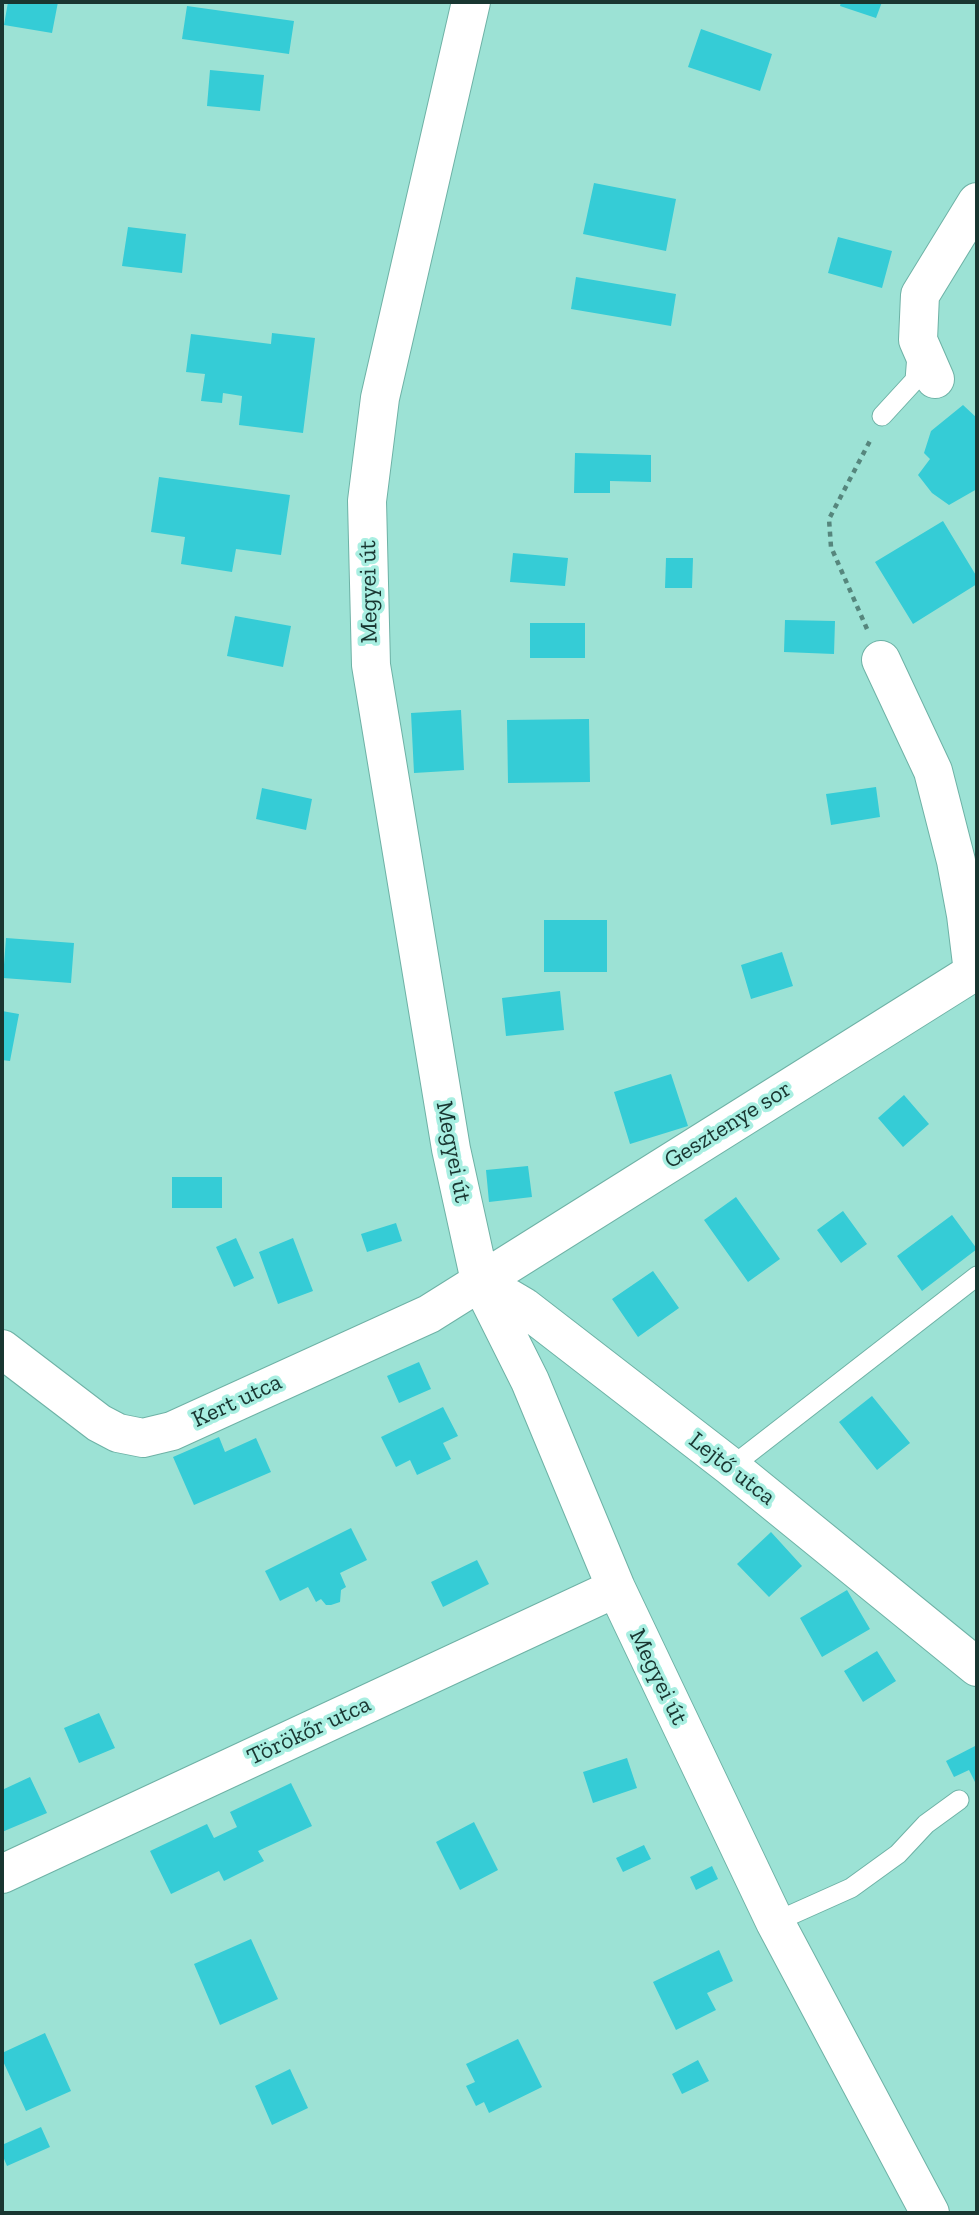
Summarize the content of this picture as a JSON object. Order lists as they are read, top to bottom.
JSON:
{
  "streets": {
    "street": [
      "Megyei út",
      "Gesztenye sor",
      "Kert utca",
      "Lejtő utca",
      "Törökőr utca"
    ]
  },
  "crossings": [
    ["Megyei út", "Gesztenye sor"],
    ["Megyei út", "Kert utca"],
    ["Megyei út", "Lejtő utca"],
    ["Megyei út", "Törökőr utca"],
    ["Gesztenye sor", "Kert utca"],
    ["Gesztenye sor", "Lejtő utca"],
    ["Kert utca", "Lejtő utca"]
  ]
}
